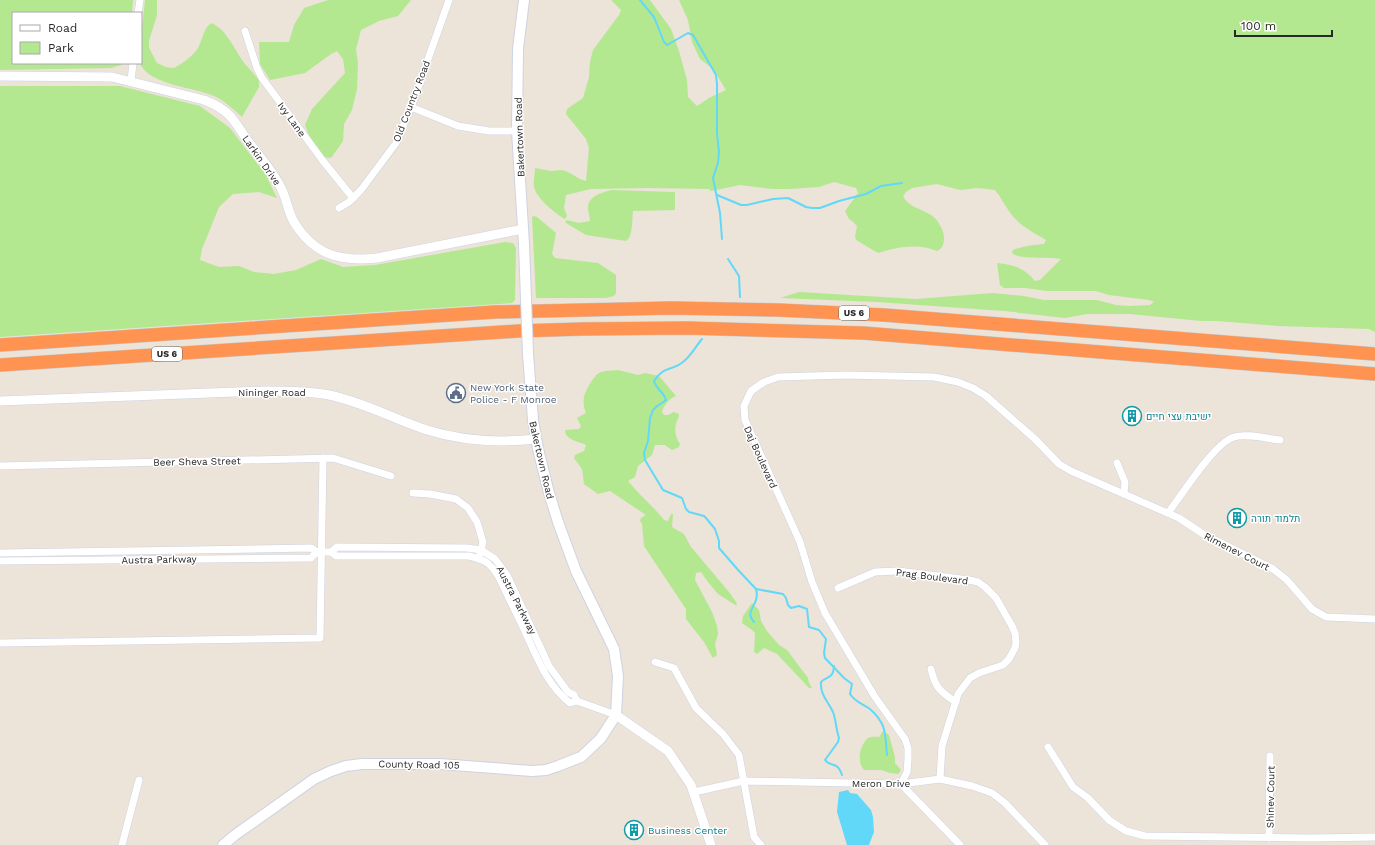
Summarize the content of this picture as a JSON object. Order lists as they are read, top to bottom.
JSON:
{
  "streets": {
    "highway": ["US 6"],
    "main road": ["Bakertown Road", "County Road 105"],
    "street": [
      "Old Country Road",
      "Ivy Lane",
      "Larkin Drive",
      "Nininger Road",
      "Daj Boulevard",
      "Beer Sheva Street",
      "Rimenev Court",
      "Austra Parkway",
      "Prag Boulevard",
      "Meron Drive",
      "Shinev Court"
    ]
  },
  "crossings": [
    ["Old Country Road", "Ivy Lane"],
    ["Bakertown Road", "Larkin Drive"],
    ["Bakertown Road", "Nininger Road"],
    ["Bakertown Road", "Austra Parkway"],
    ["Bakertown Road", "County Road 105"],
    ["Daj Boulevard", "Rimenev Court"],
    ["Daj Boulevard", "Meron Drive"],
    ["Austra Parkway", "County Road 105"],
    ["Prag Boulevard", "Meron Drive"]
  ],
  "places": {
    "public building": ["New York State Police - F Monroe"],
    "building": ["ישיבת עצי חיים", "תלמוד תורה", "Business Center"]
  },
  "legend": ["Road", "Park"],
  "scale_bar": "100 m"
}
